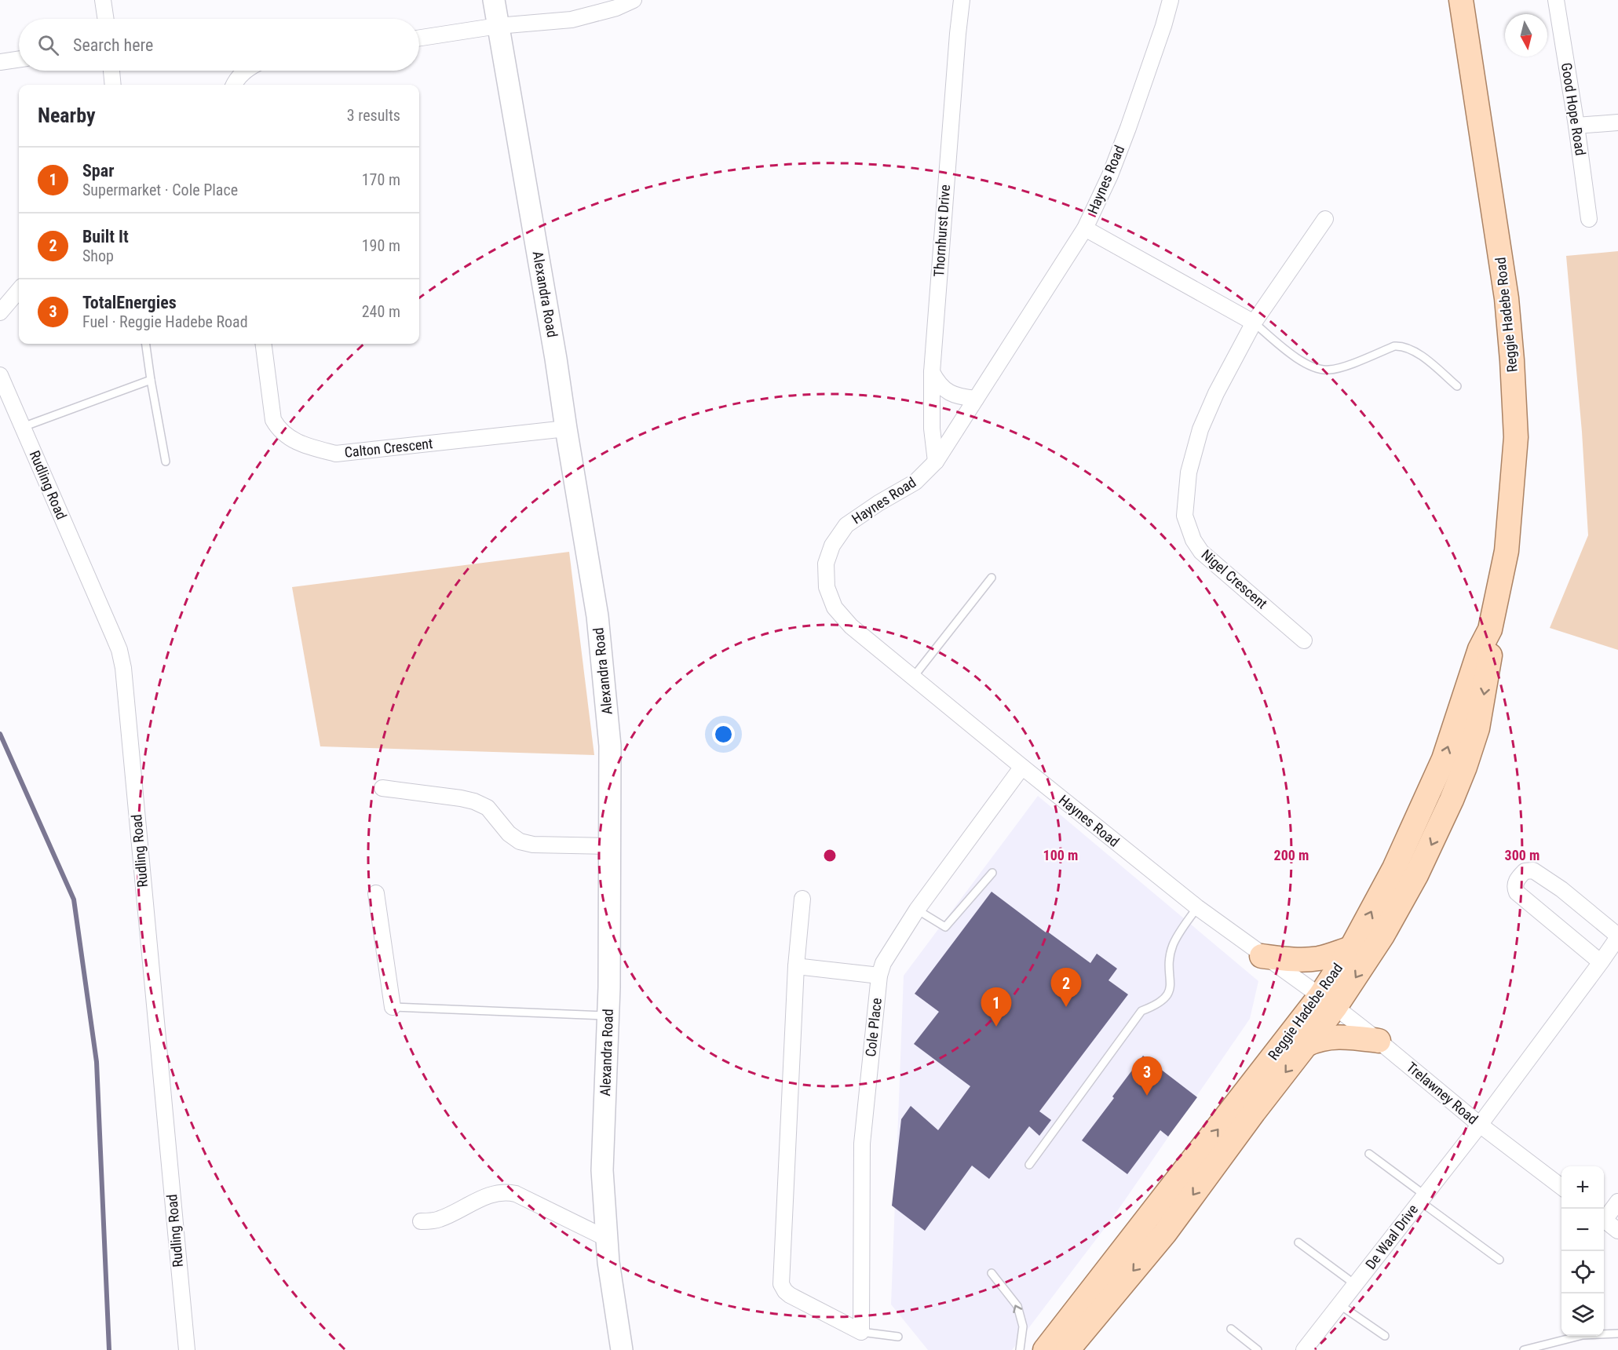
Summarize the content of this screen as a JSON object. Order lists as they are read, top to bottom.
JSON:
{
  "streets": {
    "main road": ["Reggie Hadebe Road"],
    "street": [
      "Good Hope Road",
      "Haynes Road",
      "Thornhurst Drive",
      "Alexandra Road",
      "Calton Crescent",
      "Rudling Road",
      "Nigel Crescent",
      "Cole Place",
      "Trelawney Road",
      "De Waal Drive"
    ]
  },
  "crossings": [
    ["Haynes Road", "Thornhurst Drive"],
    ["Haynes Road", "Reggie Hadebe Road"],
    ["Haynes Road", "Cole Place"],
    ["Haynes Road", "Trelawney Road"],
    ["Alexandra Road", "Calton Crescent"],
    ["Reggie Hadebe Road", "Trelawney Road"],
    ["Trelawney Road", "De Waal Drive"]
  ],
  "north": "bottom",
  "page": {
    "search": "Search here",
    "heading": ["Nearby", "3 results"],
    "list": [
      {
        "mark": "1",
        "name": "Spar",
        "note": "Supermarket · Cole Place",
        "value": "170 m"
      },
      {
        "mark": "2",
        "name": "Built It",
        "note": "Shop",
        "value": "190 m"
      },
      {
        "mark": "3",
        "name": "TotalEnergies",
        "note": "Fuel · Reggie Hadebe Road",
        "value": "240 m"
      }
    ],
    "pins": ["2", "1", "3"],
    "map_buttons": ["+", "−"]
  },
  "rings": ["100 m", "200 m", "300 m"]
}
